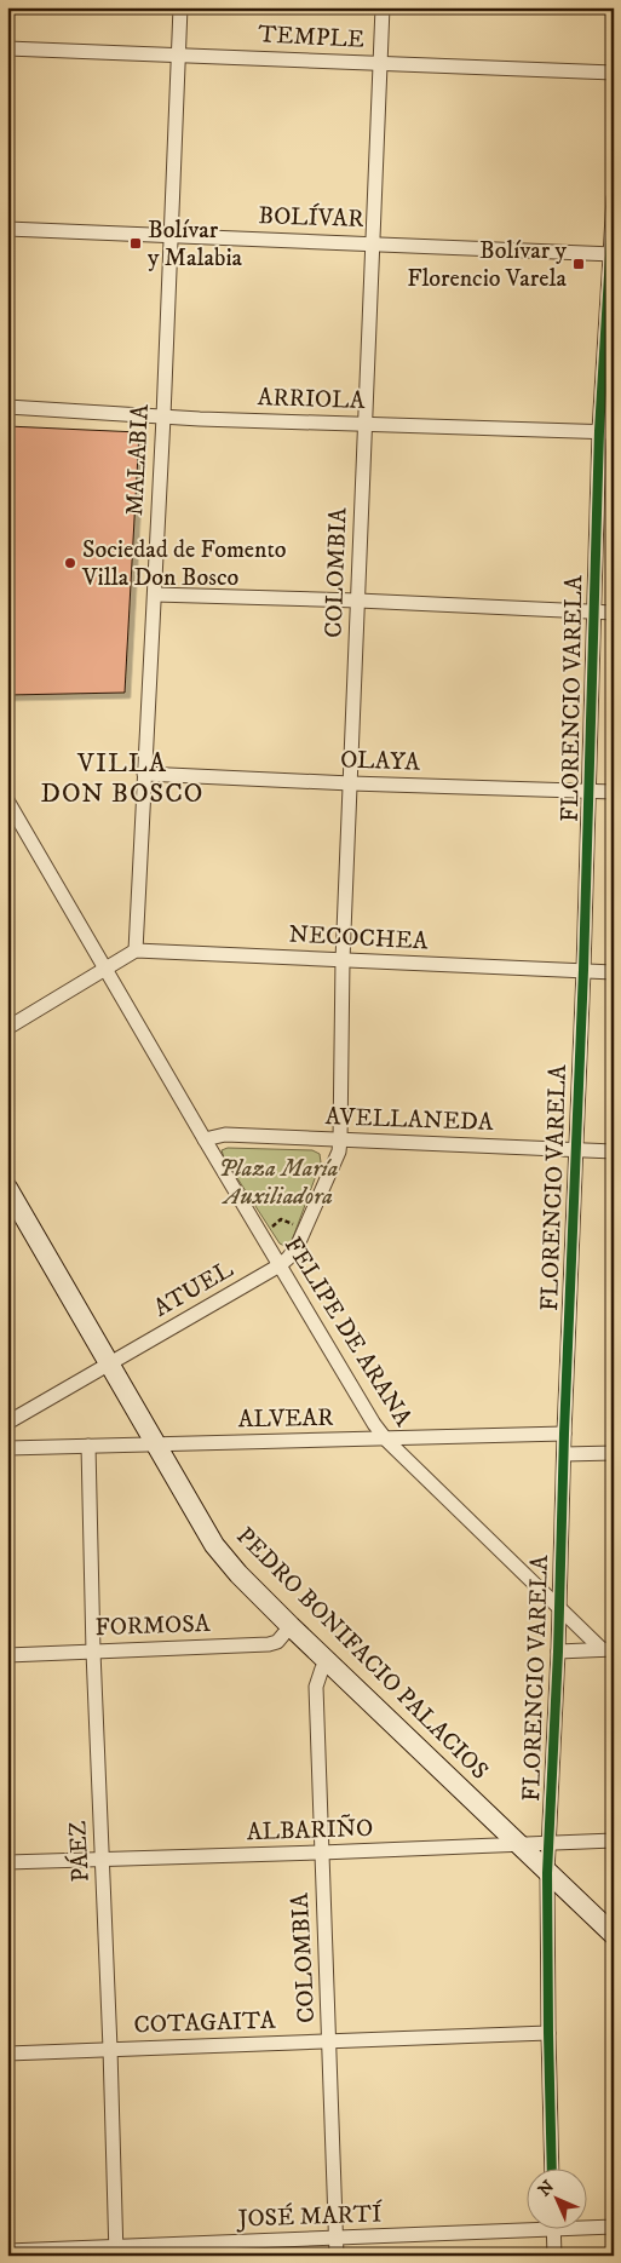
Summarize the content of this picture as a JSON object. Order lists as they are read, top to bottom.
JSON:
{
  "streets": {
    "street": [
      "TEMPLE",
      "BOLÍVAR",
      "ARRIOLA",
      "MALABIA",
      "COLOMBIA",
      "FLORENCIO VARELA",
      "OLAYA",
      "NECOCHEA",
      "AVELLANEDA",
      "ATUEL",
      "FELIPE DE ARANA",
      "ALVEAR",
      "FORMOSA",
      "PEDRO BONIFACIO PALACIOS",
      "ALBARIÑO",
      "PÁEZ",
      "COTAGAITA",
      "JOSÉ MARTÍ"
    ]
  },
  "crossings": [
    ["TEMPLE", "MALABIA"],
    ["TEMPLE", "COLOMBIA"],
    ["BOLÍVAR", "MALABIA"],
    ["BOLÍVAR", "COLOMBIA"],
    ["BOLÍVAR", "FLORENCIO VARELA"],
    ["ARRIOLA", "MALABIA"],
    ["ARRIOLA", "COLOMBIA"],
    ["ARRIOLA", "FLORENCIO VARELA"],
    ["MALABIA", "OLAYA"],
    ["MALABIA", "NECOCHEA"],
    ["COLOMBIA", "OLAYA"],
    ["COLOMBIA", "NECOCHEA"],
    ["COLOMBIA", "AVELLANEDA"],
    ["COLOMBIA", "ATUEL"],
    ["COLOMBIA", "PEDRO BONIFACIO PALACIOS"],
    ["COLOMBIA", "ALBARIÑO"],
    ["COLOMBIA", "COTAGAITA"],
    ["COLOMBIA", "JOSÉ MARTÍ"],
    ["FLORENCIO VARELA", "OLAYA"],
    ["FLORENCIO VARELA", "NECOCHEA"],
    ["FLORENCIO VARELA", "AVELLANEDA"],
    ["FLORENCIO VARELA", "FELIPE DE ARANA"],
    ["FLORENCIO VARELA", "ALVEAR"],
    ["FLORENCIO VARELA", "PEDRO BONIFACIO PALACIOS"],
    ["FLORENCIO VARELA", "ALBARIÑO"],
    ["FLORENCIO VARELA", "COTAGAITA"],
    ["AVELLANEDA", "ATUEL"],
    ["AVELLANEDA", "FELIPE DE ARANA"],
    ["ATUEL", "FELIPE DE ARANA"],
    ["ATUEL", "PEDRO BONIFACIO PALACIOS"],
    ["FELIPE DE ARANA", "ALVEAR"],
    ["ALVEAR", "PEDRO BONIFACIO PALACIOS"],
    ["ALVEAR", "PÁEZ"],
    ["FORMOSA", "PEDRO BONIFACIO PALACIOS"],
    ["FORMOSA", "PÁEZ"],
    ["PEDRO BONIFACIO PALACIOS", "ALBARIÑO"],
    ["ALBARIÑO", "PÁEZ"],
    ["PÁEZ", "COTAGAITA"],
    ["PÁEZ", "JOSÉ MARTÍ"]
  ],
  "districts": ["VILLA DON BOSCO"],
  "parks": ["Plaza María Auxiliadora"],
  "places": {
    "transit": ["Bolívar y Malabia", "Bolívar y Florencio Varela"],
    "other": ["Sociedad de Fomento Villa Don Bosco"]
  },
  "north": "top left"
}
